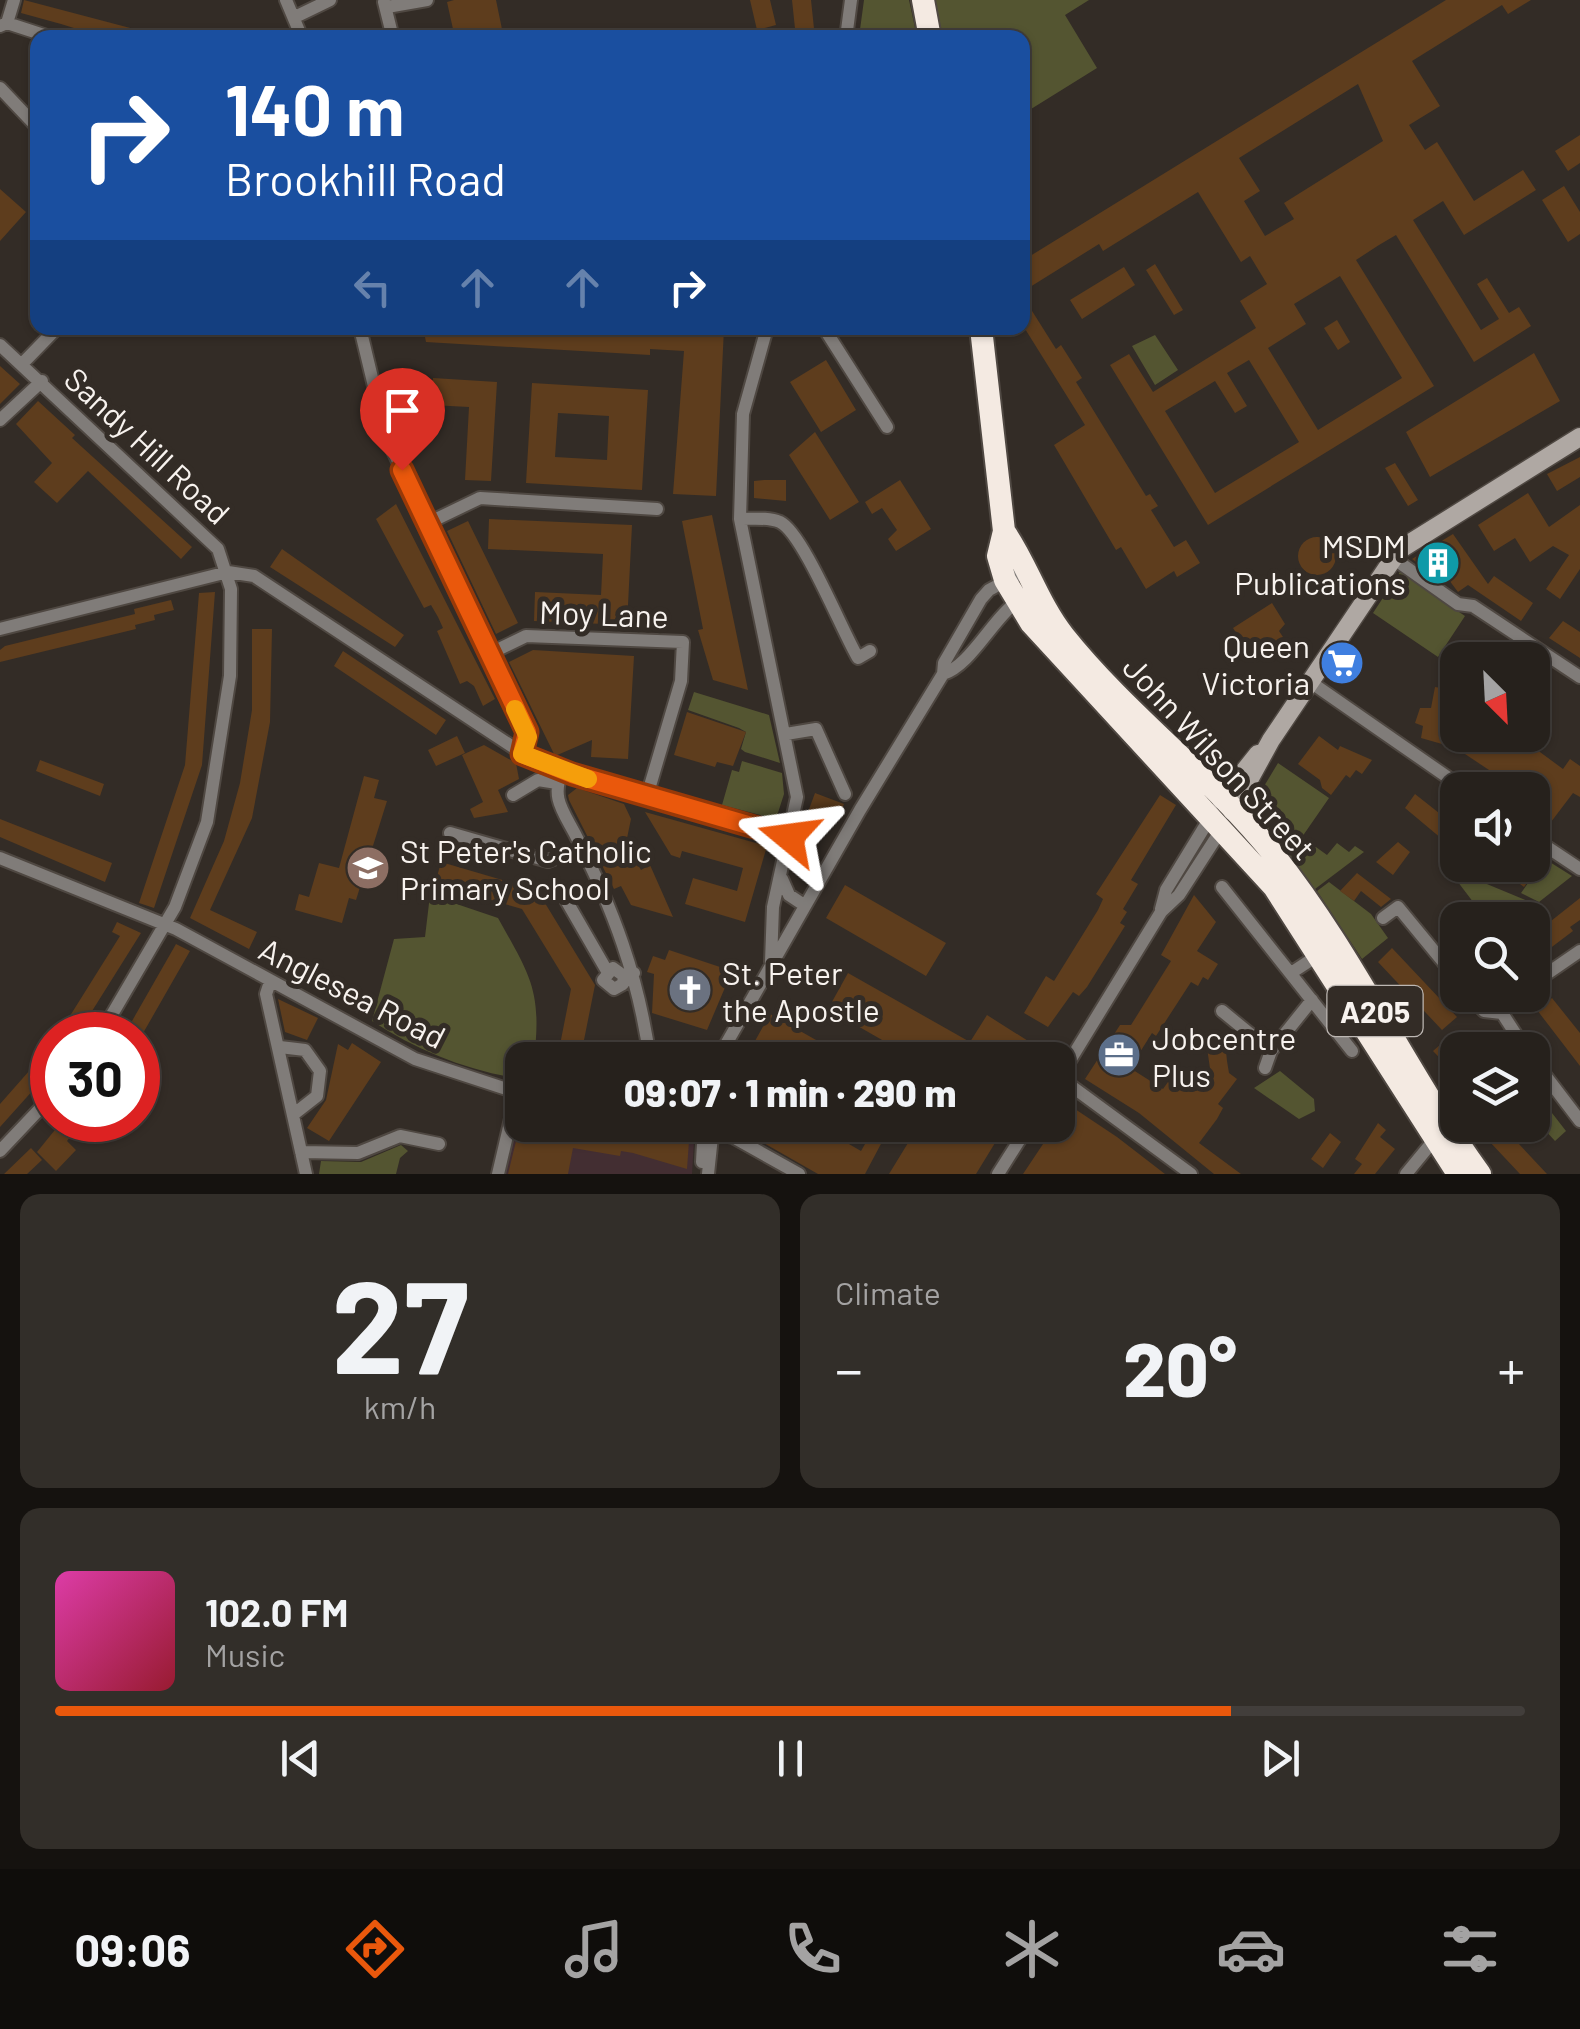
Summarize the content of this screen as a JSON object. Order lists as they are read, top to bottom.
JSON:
{
  "streets": {
    "highway": ["John Wilson Street", "A205"],
    "street": ["Sandy Hill Road", "Moy Lane", "Anglesea Road"]
  },
  "crossings": [
    ["Sandy Hill Road", "Moy Lane"]
  ],
  "places": {
    "building": ["MSDM Publications"],
    "supermarket": ["Queen Victoria"],
    "school or university": ["St Peter's Catholic Primary School"],
    "church": ["St. Peter the Apostle"],
    "office": ["Jobcentre Plus"]
  },
  "north": "bottom right",
  "page": {
    "turn": ["140 m", "Brookhill Road"],
    "limit": "30",
    "trip": "09:07 · 1 min · 290 m",
    "tile": [
      ["27", "km/h"],
      "Climate"
    ],
    "heat": ["−", "20°", "+"],
    "song": ["102.0 FM", "Music"],
    "tabs": "09:06"
  }
}
